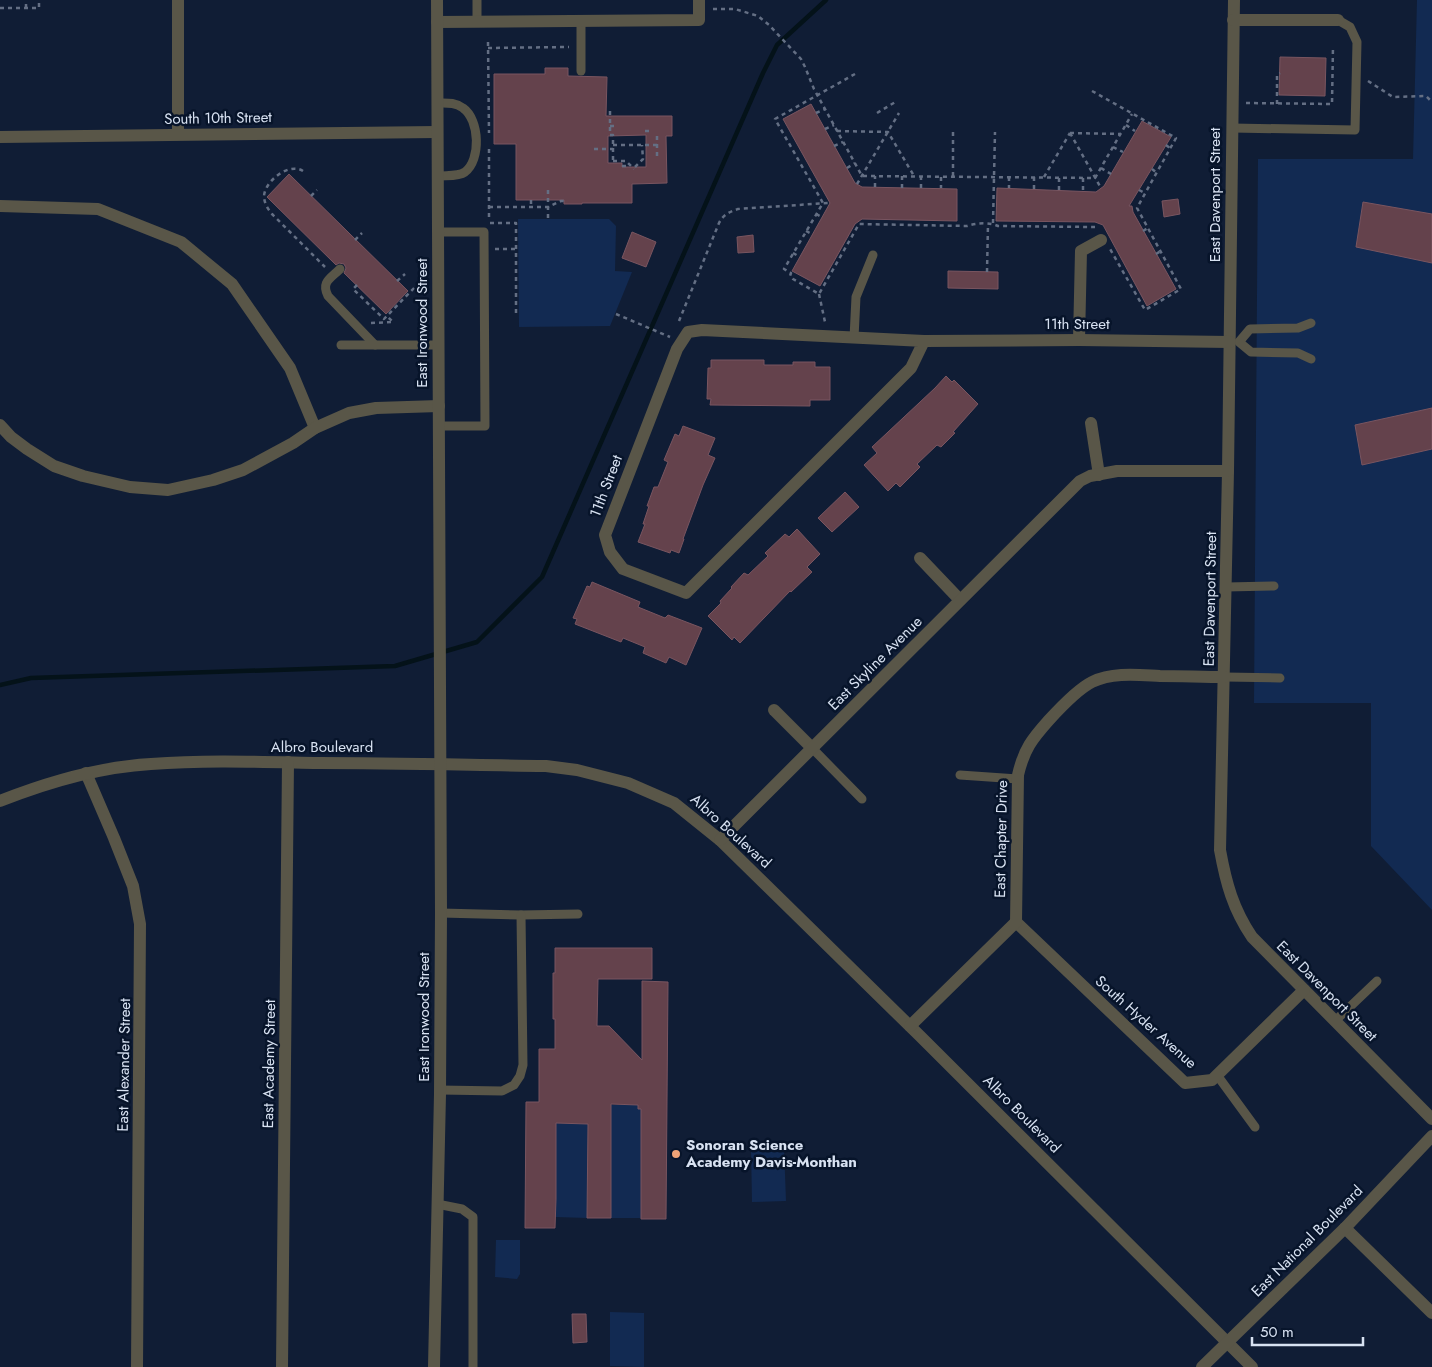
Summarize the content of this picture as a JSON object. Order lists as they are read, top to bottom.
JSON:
{
  "streets": {
    "street": [
      "South 10th Street",
      "East Davenport Street",
      "East Ironwood Street",
      "11th Street",
      "East Skyline Avenue",
      "Albro Boulevard",
      "East Chapter Drive",
      "South Hyder Avenue",
      "East Academy Street",
      "East Alexander Street",
      "East National Boulevard"
    ]
  },
  "crossings": [
    ["South 10th Street", "East Ironwood Street"],
    ["East Davenport Street", "11th Street"],
    ["East Davenport Street", "East Skyline Avenue"],
    ["East Davenport Street", "East Chapter Drive"],
    ["East Davenport Street", "South Hyder Avenue"],
    ["East Ironwood Street", "Albro Boulevard"],
    ["East Skyline Avenue", "Albro Boulevard"],
    ["Albro Boulevard", "East Academy Street"],
    ["Albro Boulevard", "East Alexander Street"],
    ["Albro Boulevard", "East National Boulevard"],
    ["East Chapter Drive", "South Hyder Avenue"]
  ],
  "places": ["Sonoran Science Academy Davis-Monthan"],
  "scale_bar": "50 m"
}
